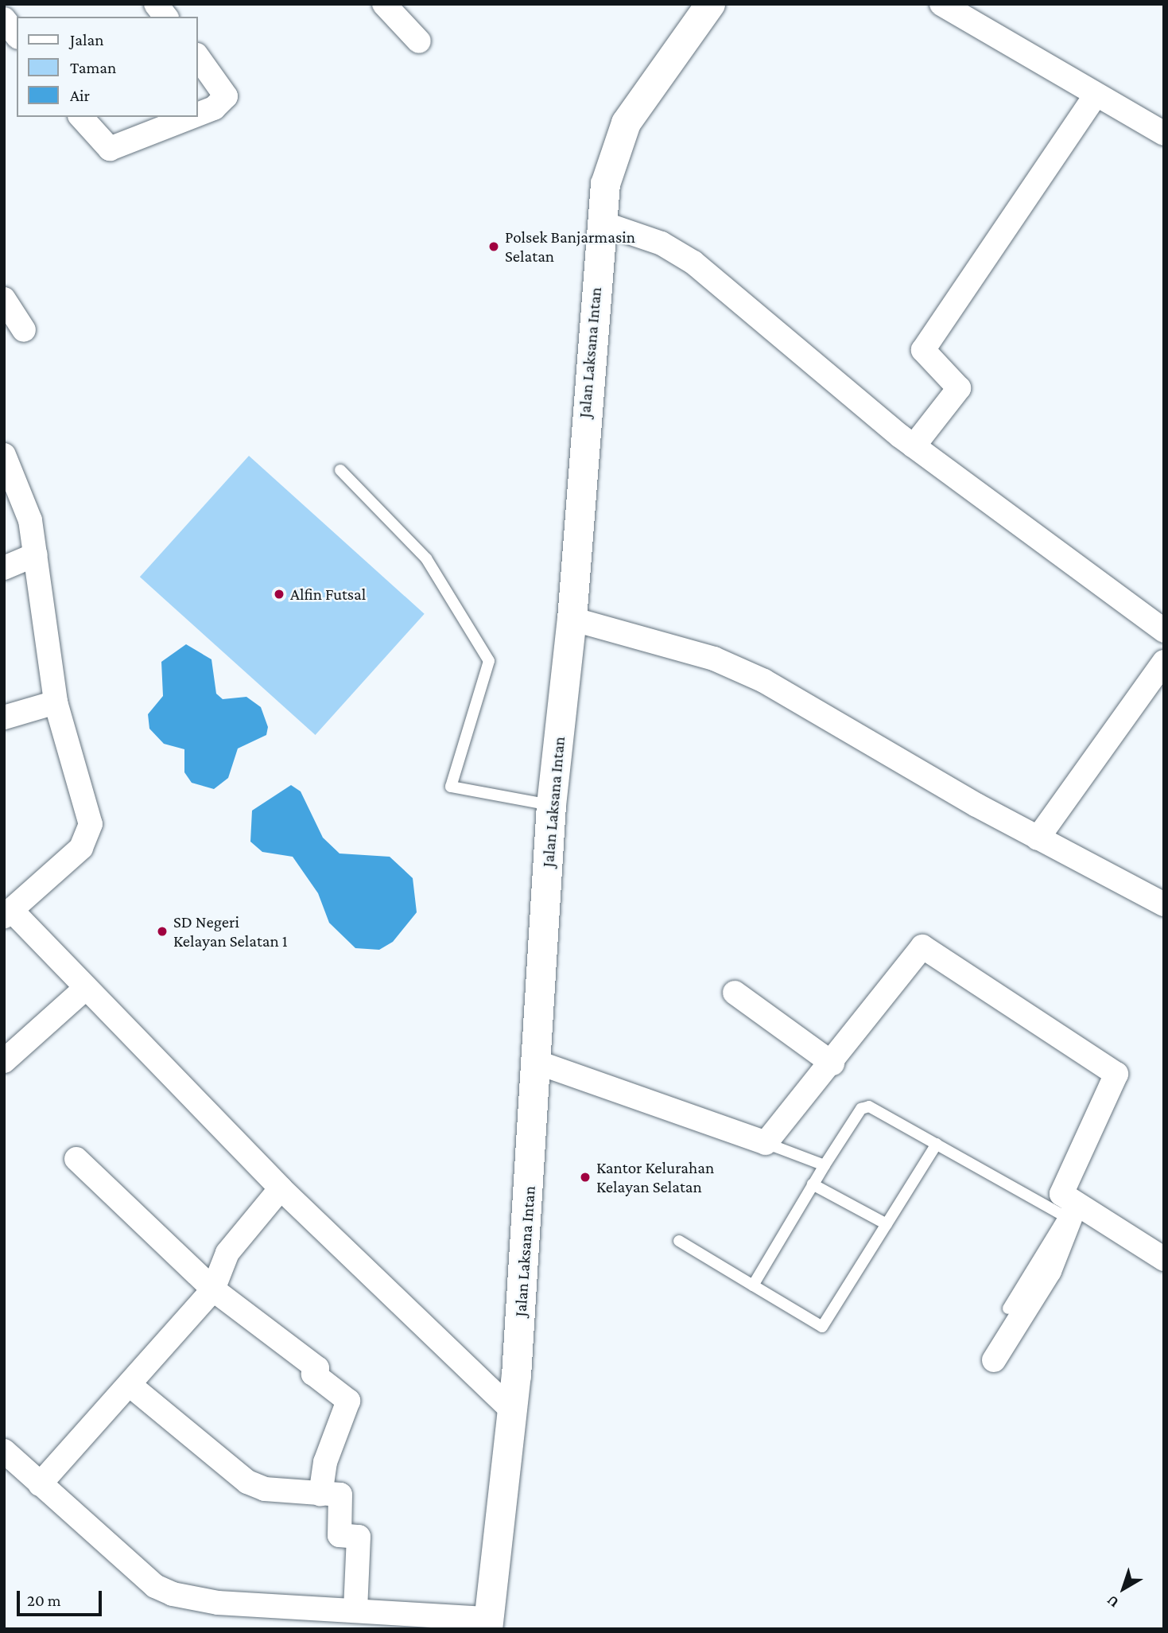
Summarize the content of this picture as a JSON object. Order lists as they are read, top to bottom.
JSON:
{
  "streets": {
    "street": ["Jalan Laksana Intan"]
  },
  "places": [
    "Polsek Banjarmasin Selatan",
    "Alfin Futsal",
    "SD Negeri Kelayan Selatan 1",
    "Kantor Kelurahan Kelayan Selatan"
  ],
  "legend": ["Jalan", "Taman", "Air"],
  "scale_bar": "20 m",
  "north": "bottom left"
}
